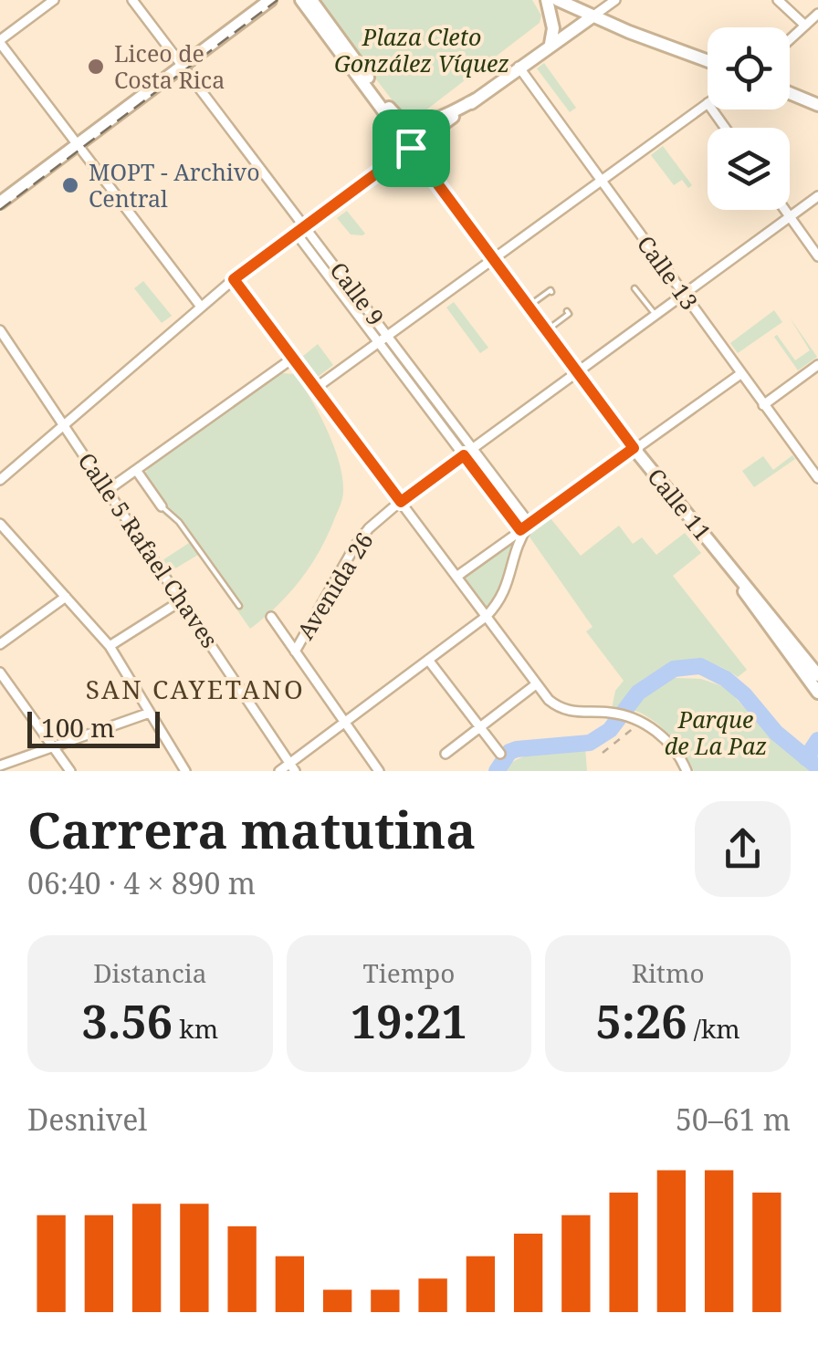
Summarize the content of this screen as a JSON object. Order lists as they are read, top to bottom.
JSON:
{
  "streets": {
    "main road": ["Calle 11"],
    "street": [
      "Calle 13",
      "Calle 9",
      "Calle 5 Rafael Chaves",
      "Avenida 26"
    ]
  },
  "crossings": [
    ["Calle 13", "Avenida 26"],
    ["Calle 9", "Avenida 26"],
    ["Calle 11", "Avenida 26"]
  ],
  "districts": ["SAN CAYETANO"],
  "parks": ["Plaza Cleto González Víquez", "Parque de La Paz"],
  "places": ["Liceo de Costa Rica", "MOPT - Archivo Central"],
  "scale_bar": "100 m",
  "page": {
    "scale": "100 m",
    "heading": ["Carrera matutina", "06:40 · 4 × 890 m"],
    "stats": [
      ["Distancia", "3.56 km"],
      ["Tiempo", "19:21"],
      ["Ritmo", "5:26 /km"]
    ],
    "chart": ["Desnivel", "50–61 m"]
  }
}
